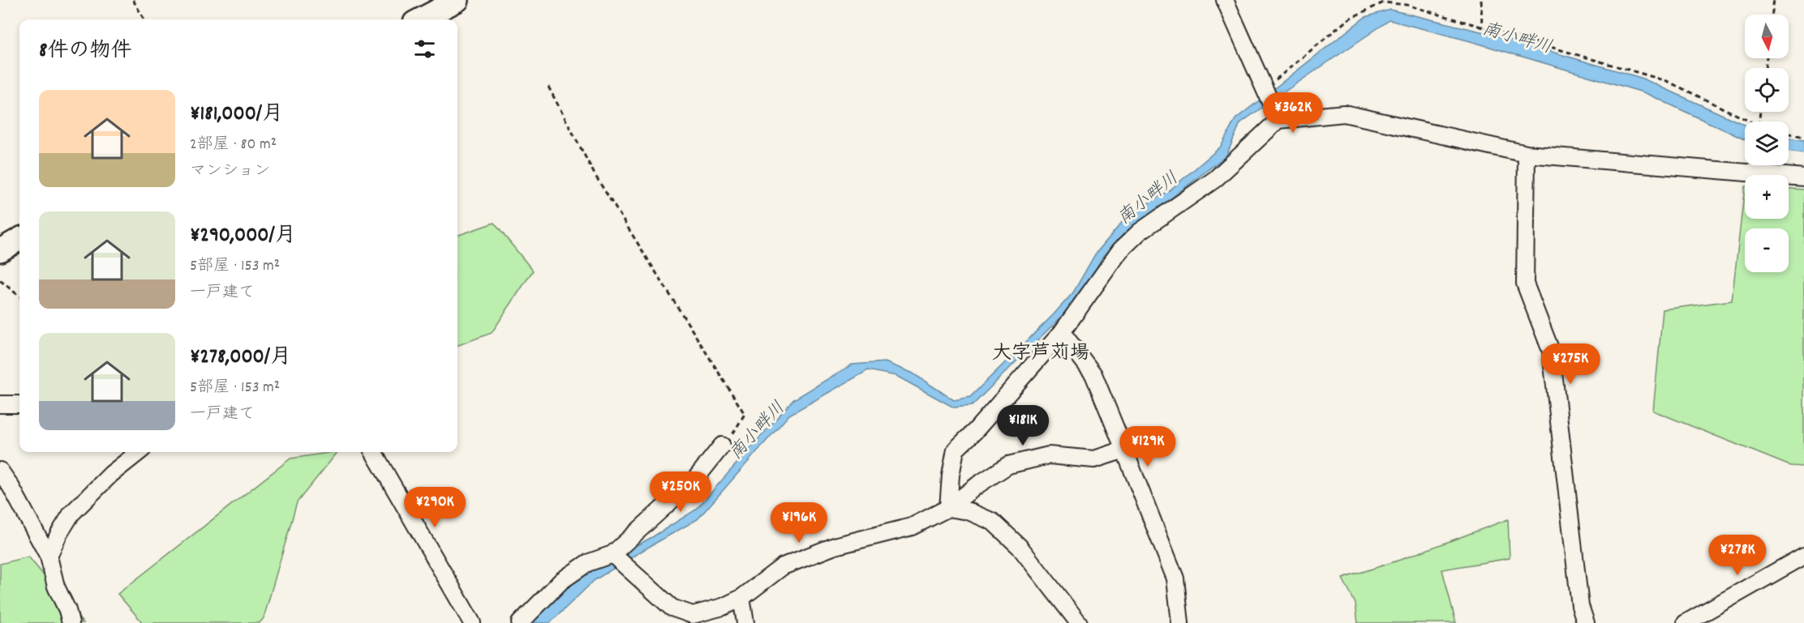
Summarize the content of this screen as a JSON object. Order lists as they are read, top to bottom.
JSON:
{
  "districts": ["大字芦苅場"],
  "water": ["南小畔川"],
  "north": "bottom",
  "page": {
    "map_buttons": ["+", "−"],
    "heading": "8件の物件",
    "list": [
      {
        "name": "¥181,000/月",
        "note": "2部屋 · 80 m² · マンション"
      },
      {
        "name": "¥290,000/月",
        "note": "5部屋 · 153 m² · 一戸建て"
      },
      {
        "name": "¥278,000/月",
        "note": "5部屋 · 153 m² · 一戸建て"
      }
    ],
    "price": [
      "¥362K",
      "¥275K",
      "¥181K",
      "¥129K",
      "¥250K",
      "¥290K",
      "¥196K",
      "¥278K"
    ]
  }
}
